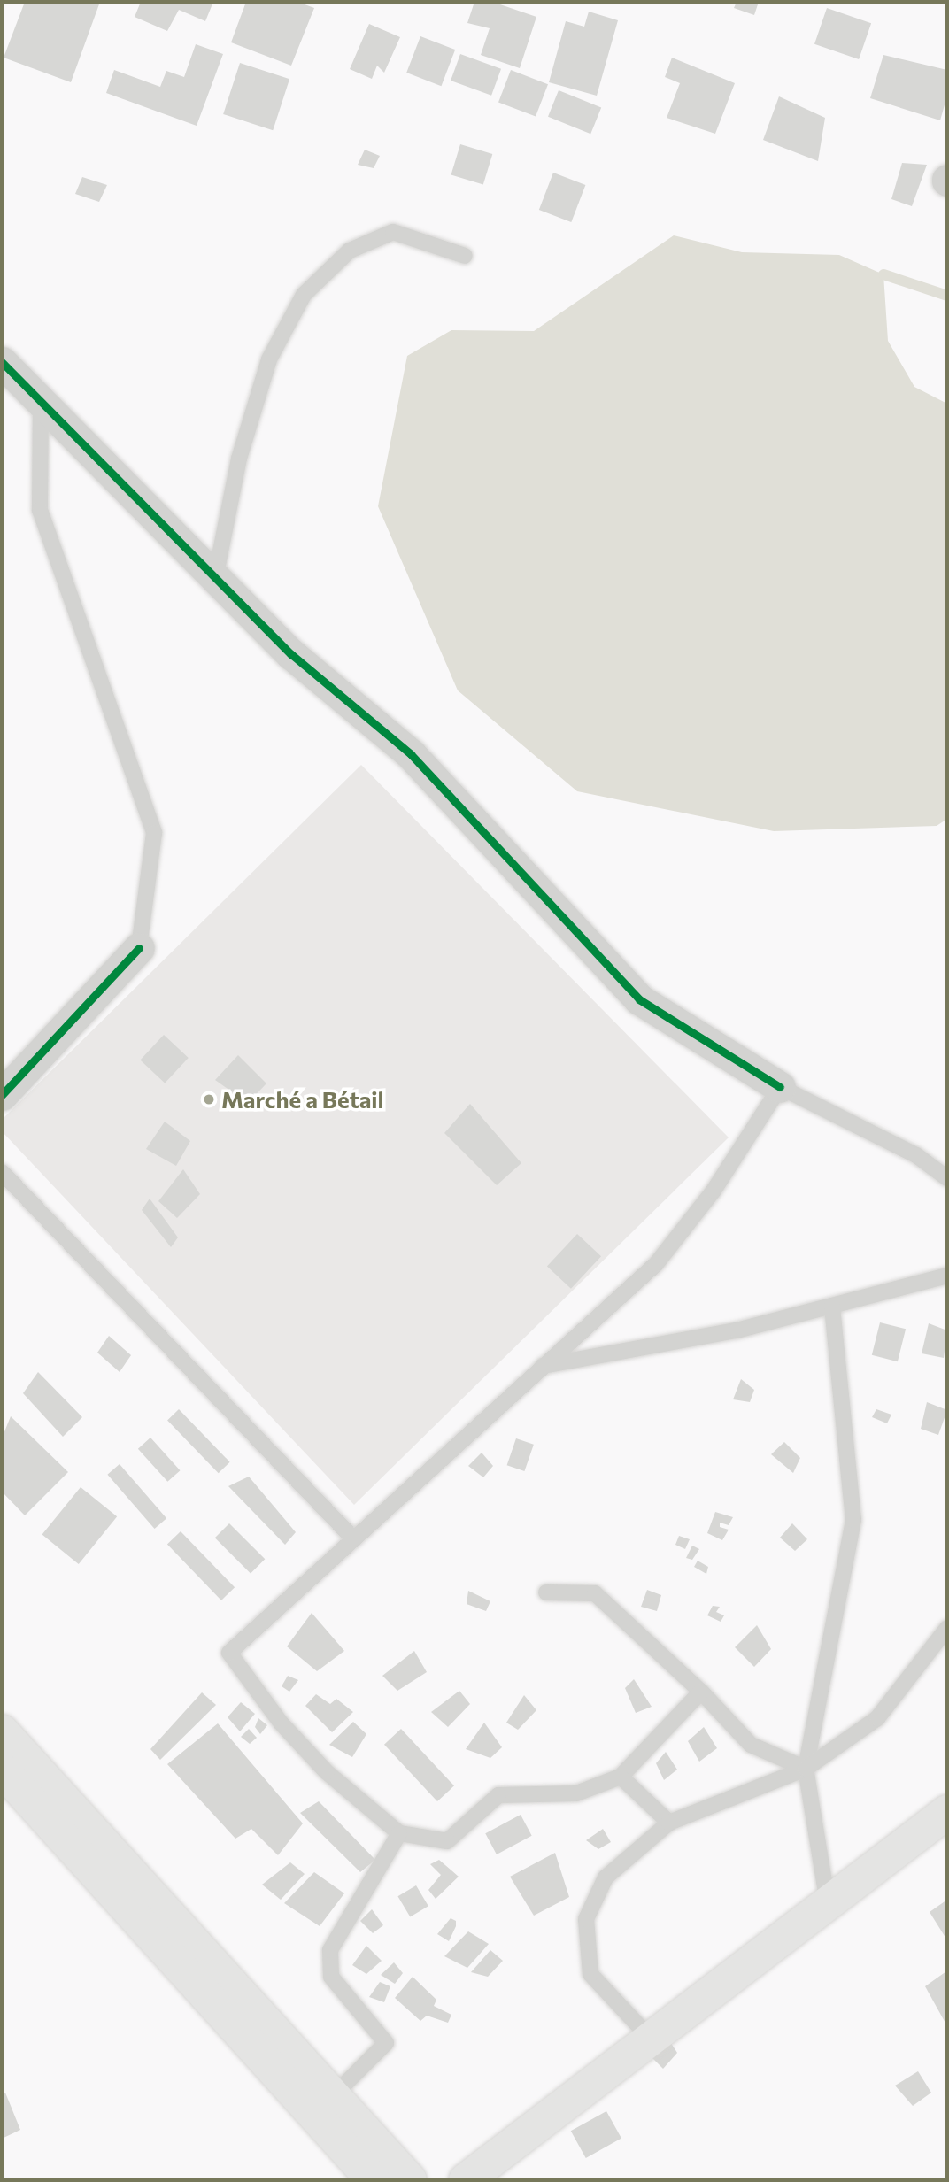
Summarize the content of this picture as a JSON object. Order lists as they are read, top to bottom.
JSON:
{
  "places": ["Marché a Bétail"]
}
